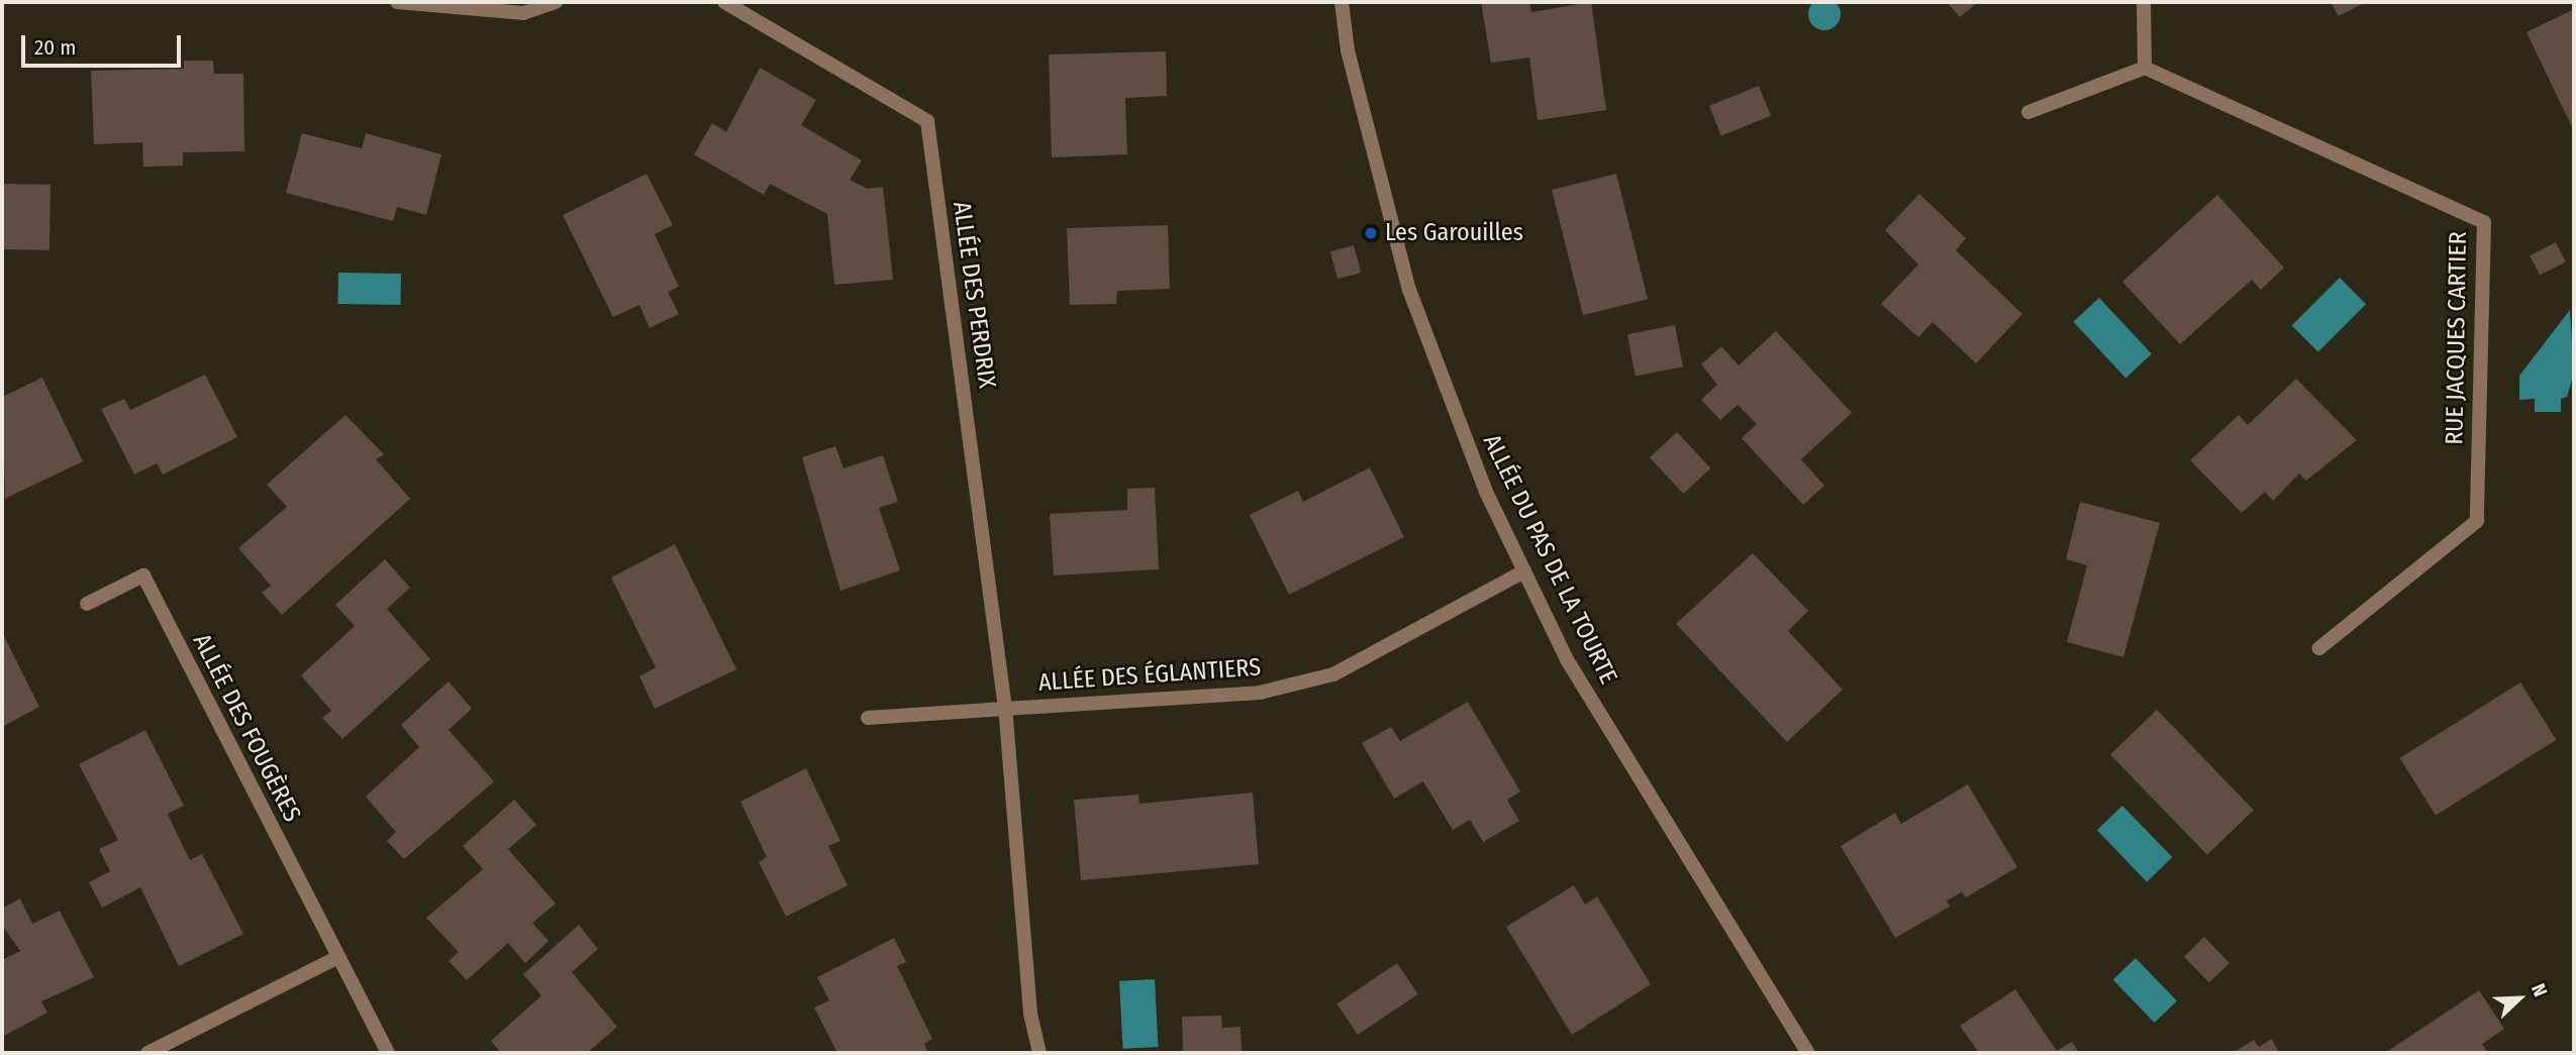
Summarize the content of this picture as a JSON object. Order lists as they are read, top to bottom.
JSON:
{
  "streets": {
    "street": [
      "ALLÉE DES PERDRIX",
      "RUE JACQUES CARTIER",
      "ALLÉE DU PAS DE LA TOURTE",
      "ALLÉE DES ÉGLANTIERS",
      "ALLÉE DES FOUGÈRES"
    ]
  },
  "crossings": [
    ["ALLÉE DES PERDRIX", "ALLÉE DES ÉGLANTIERS"],
    ["ALLÉE DU PAS DE LA TOURTE", "ALLÉE DES ÉGLANTIERS"]
  ],
  "places": ["Les Garouilles"],
  "scale_bar": "20 m",
  "north": "top right"
}
